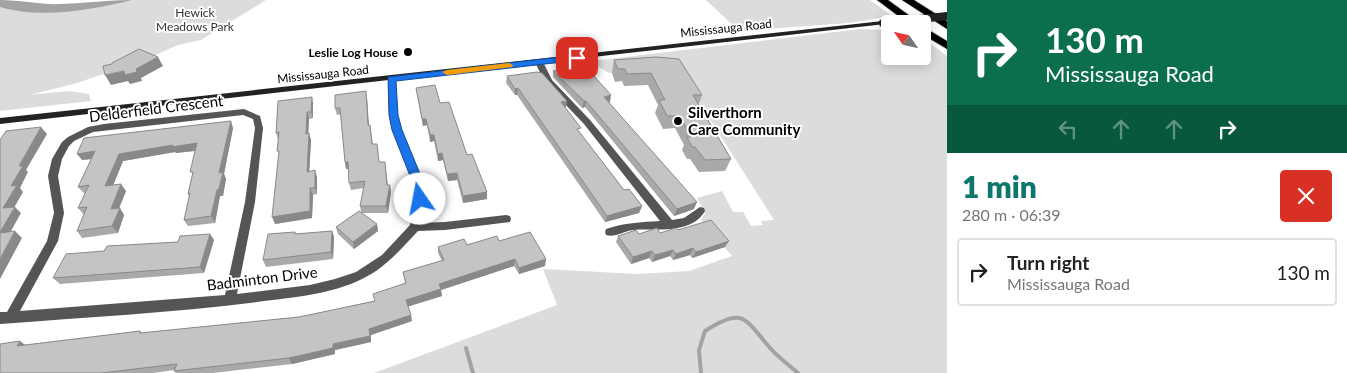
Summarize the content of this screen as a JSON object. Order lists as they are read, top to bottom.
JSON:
{
  "streets": {
    "main road": ["Mississauga Road"],
    "street": ["Delderfield Crescent", "Badminton Drive"]
  },
  "crossings": [
    ["Delderfield Crescent", "Badminton Drive"]
  ],
  "parks": ["Hewick Meadows Park"],
  "places": ["Leslie Log House", "Silverthorn Care Community"],
  "north": "top left",
  "page": {
    "turn": ["130 m", "Mississauga Road"],
    "heading": ["1 min", "280 m · 06:39"],
    "list": [
      {
        "name": "Turn right",
        "note": "Mississauga Road",
        "value": "130 m"
      }
    ]
  }
}
